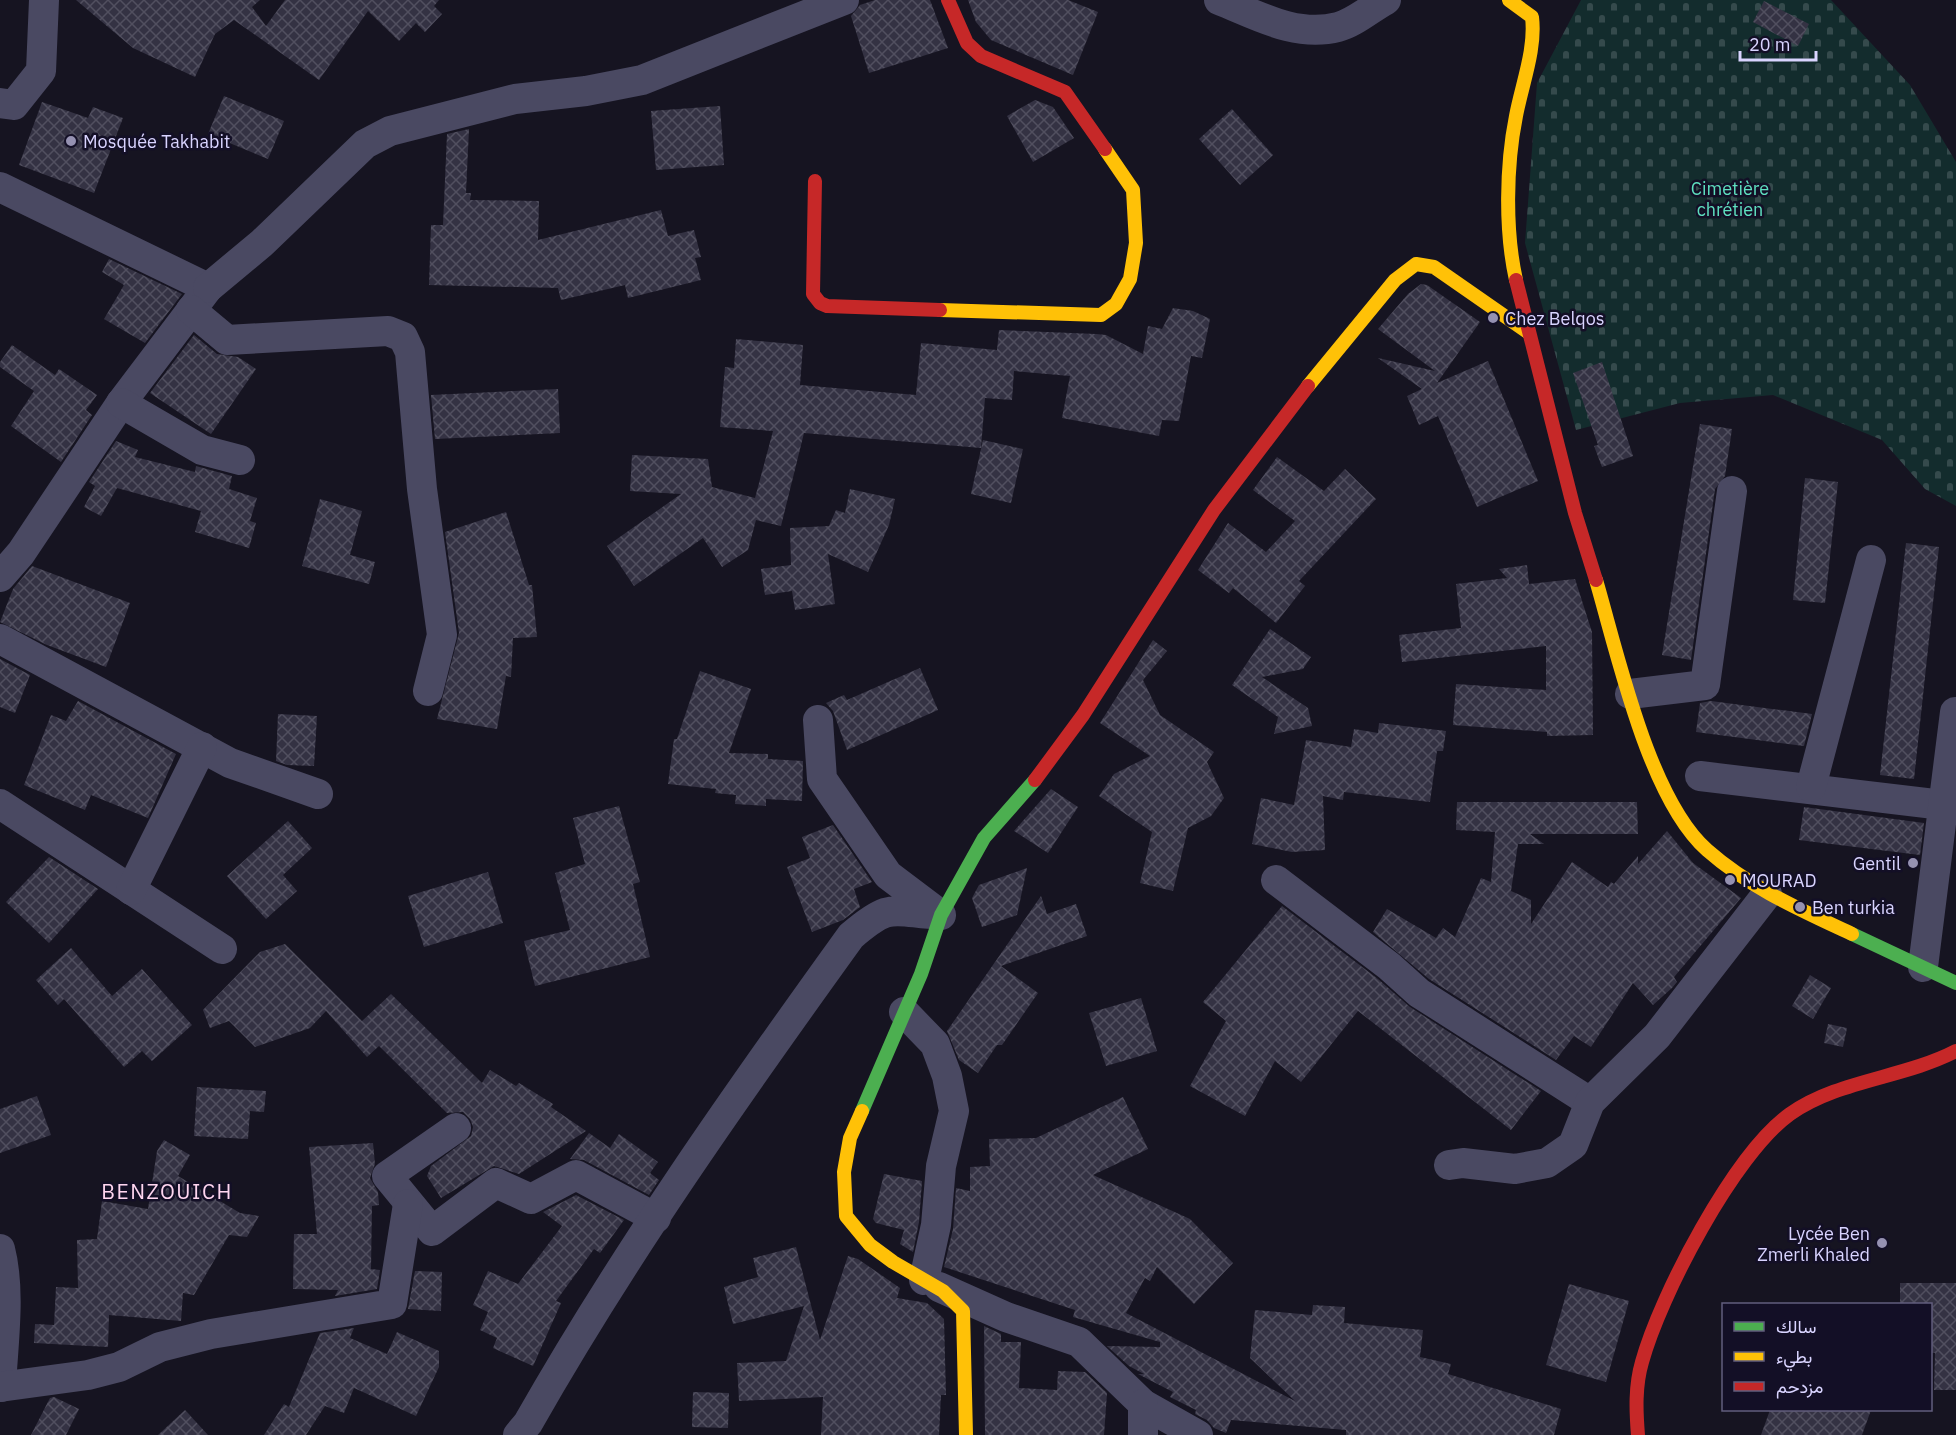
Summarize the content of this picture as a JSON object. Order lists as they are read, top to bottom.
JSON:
{
  "districts": ["BENZOUICH"],
  "parks": ["Cimetière chrétien"],
  "places": [
    "Mosquée Takhabit",
    "Chez Belqos",
    "Gentil",
    "MOURAD",
    "Ben turkia",
    "Lycée Ben Zmerli Khaled"
  ],
  "legend": ["سالك", "بطيء", "مزدحم"],
  "scale_bar": "20 m"
}
